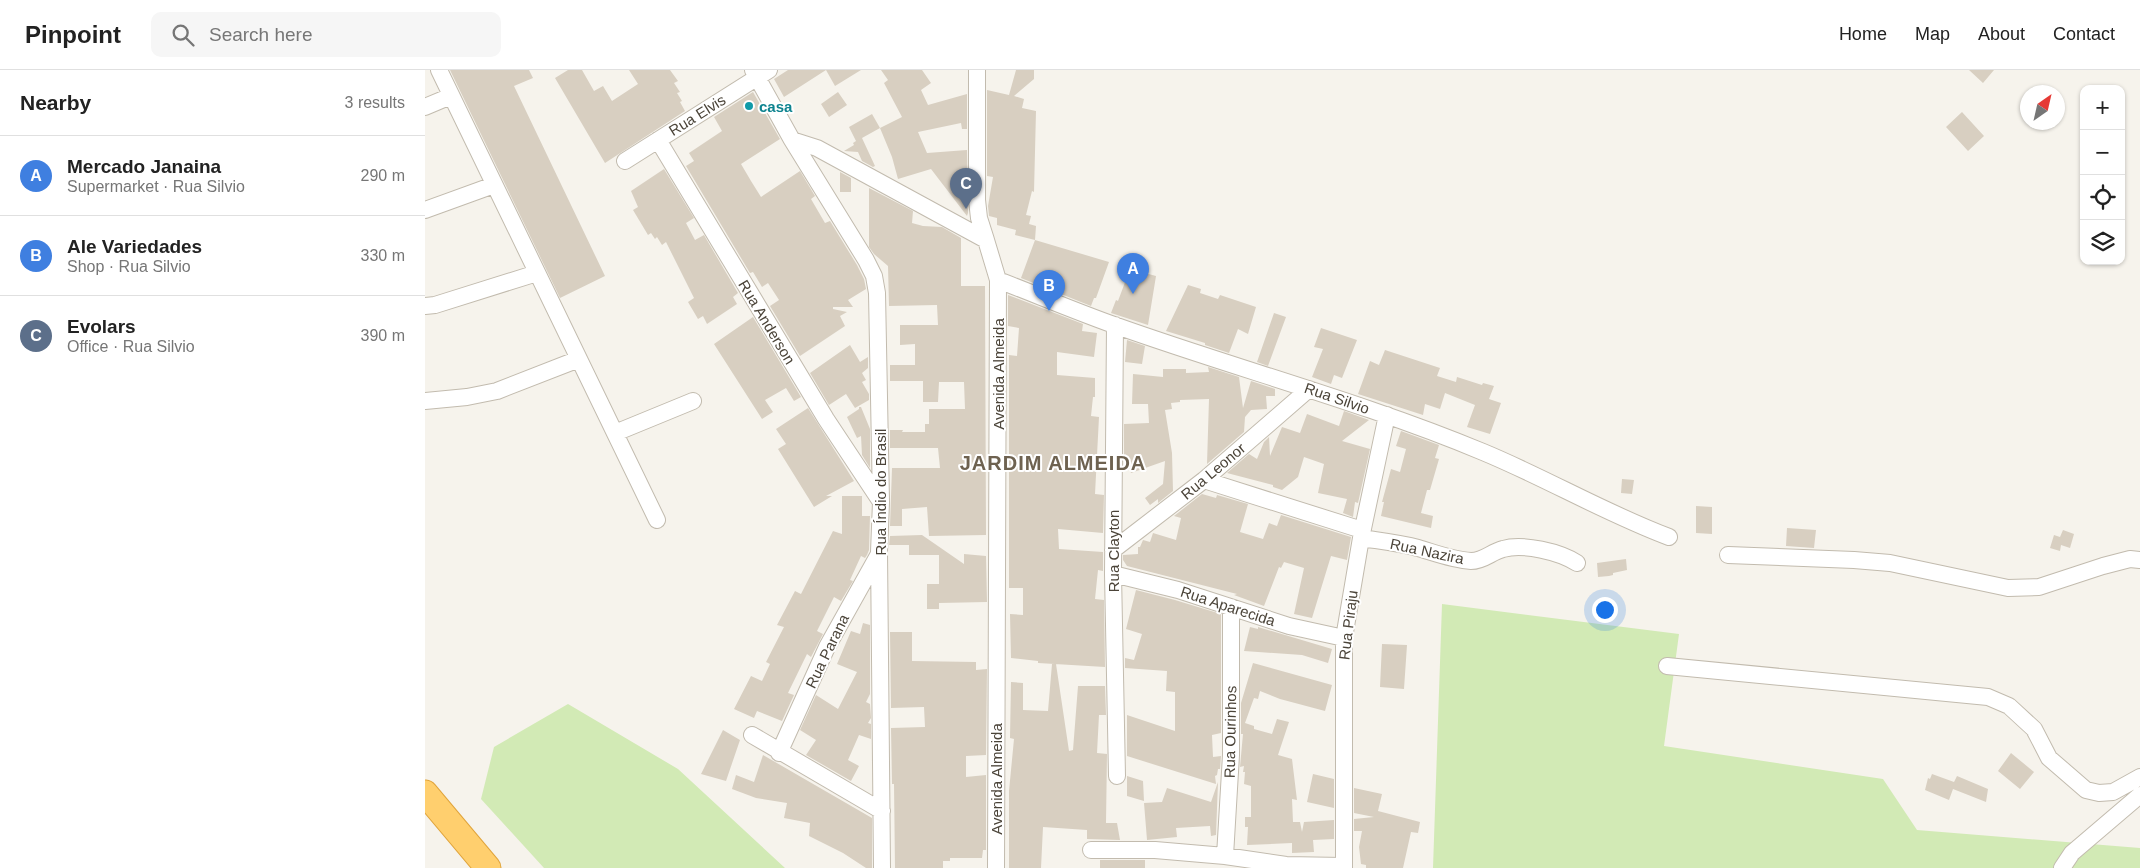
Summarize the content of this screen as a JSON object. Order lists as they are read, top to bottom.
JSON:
{
  "streets": {
    "street": [
      "Rua Elvis",
      "Rua Anderson",
      "Avenida Almeida",
      "Rua Silvio",
      "Rua Leonor",
      "Rua Índio do Brasil",
      "Rua Clayton",
      "Rua Nazira",
      "Rua Aparecida",
      "Rua Piraju",
      "Rua Parana",
      "Rua Ourinhos"
    ]
  },
  "crossings": [
    ["Rua Elvis", "Rua Anderson"],
    ["Rua Anderson", "Rua Índio do Brasil"],
    ["Avenida Almeida", "Rua Silvio"],
    ["Rua Silvio", "Rua Leonor"],
    ["Rua Silvio", "Rua Clayton"],
    ["Rua Silvio", "Rua Piraju"],
    ["Rua Leonor", "Rua Clayton"],
    ["Rua Leonor", "Rua Nazira"],
    ["Rua Índio do Brasil", "Rua Parana"],
    ["Rua Clayton", "Rua Aparecida"],
    ["Rua Nazira", "Rua Piraju"],
    ["Rua Aparecida", "Rua Piraju"],
    ["Rua Aparecida", "Rua Ourinhos"]
  ],
  "districts": ["JARDIM ALMEIDA"],
  "places": ["casa"],
  "north": "top right",
  "page": {
    "header": "Pinpoint",
    "search": "Search here",
    "nav": [
      "Home",
      "Map",
      "About",
      "Contact"
    ],
    "heading": ["Nearby", "3 results"],
    "map_buttons": ["+", "−"],
    "list": [
      {
        "mark": "A",
        "name": "Mercado Janaina",
        "note": "Supermarket · Rua Silvio",
        "value": "290 m"
      },
      {
        "mark": "B",
        "name": "Ale Variedades",
        "note": "Shop · Rua Silvio",
        "value": "330 m"
      },
      {
        "mark": "C",
        "name": "Evolars",
        "note": "Office · Rua Silvio",
        "value": "390 m"
      }
    ],
    "pins": ["C", "A", "B"]
  }
}
